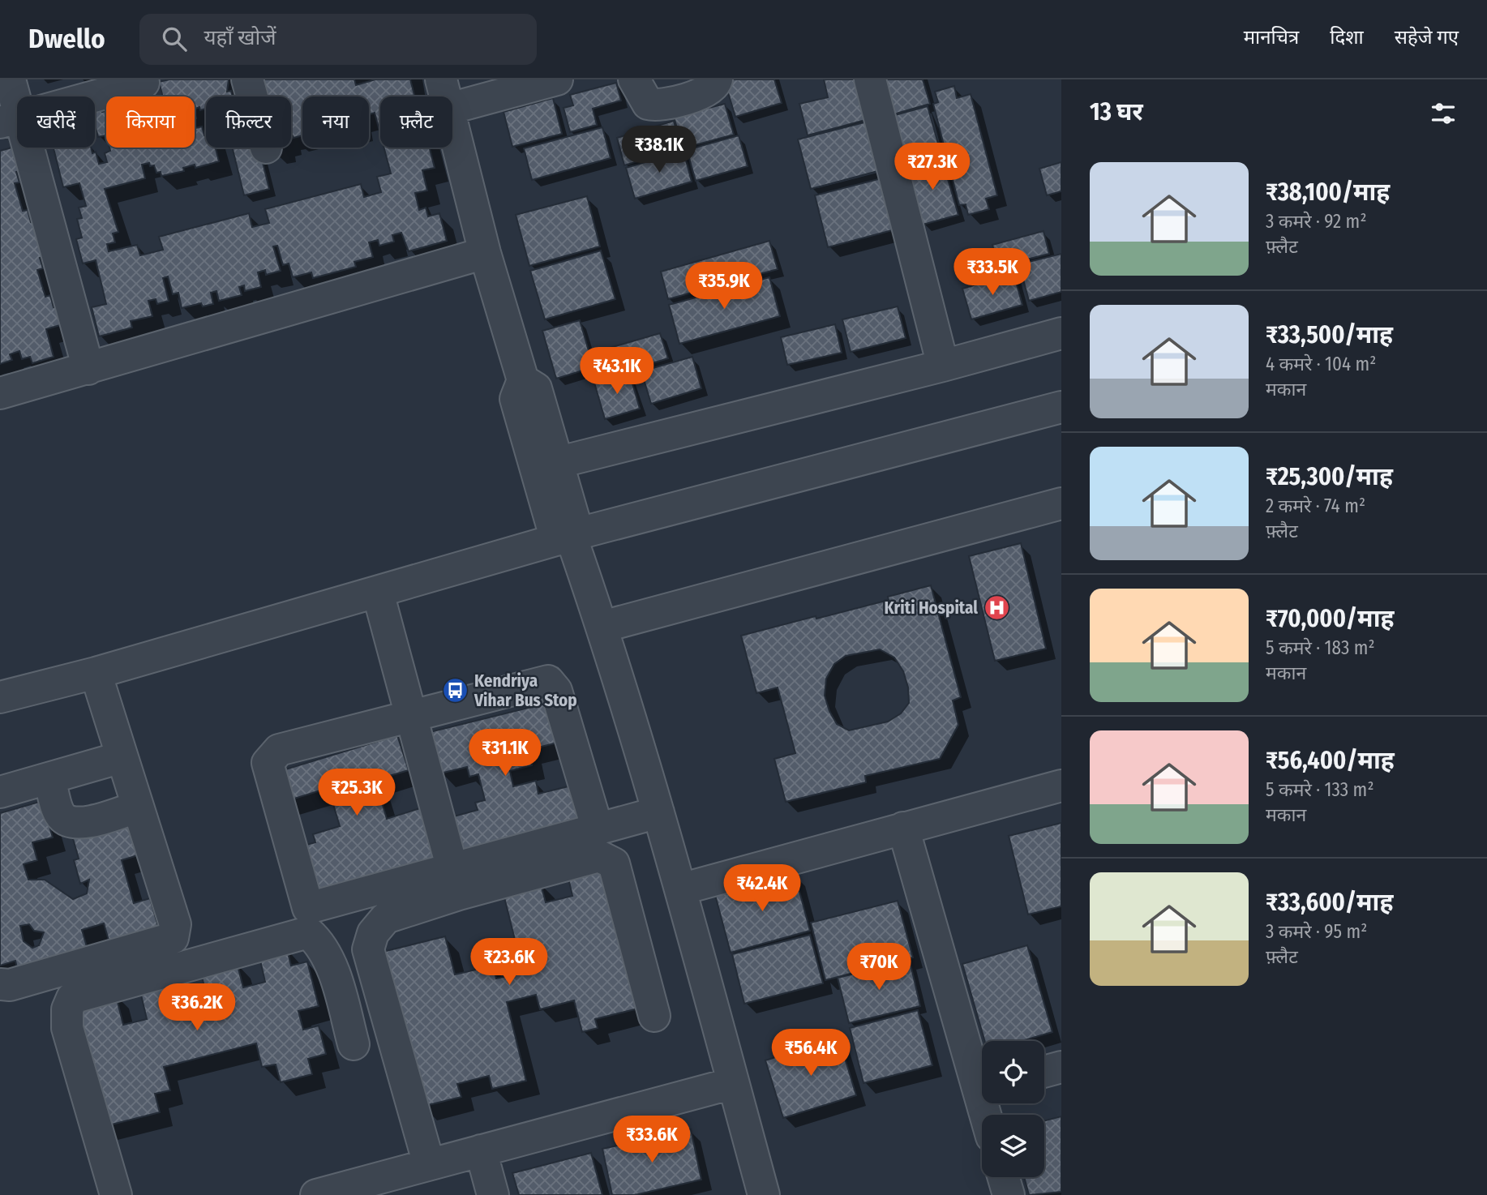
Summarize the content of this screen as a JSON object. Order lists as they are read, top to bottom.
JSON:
{
  "places": {
    "hospital": ["Kriti Hospital"],
    "bus stop": ["Kendriya Vihar Bus Stop"]
  },
  "page": {
    "header": "Dwello",
    "search": "यहाँ खोजें",
    "nav": ["मानचित्र", "दिशा", "सहेजे गए"],
    "heading": "13 घर",
    "chip": [
      "खरीदें",
      "किराया",
      "फ़िल्टर",
      "नया",
      "फ़्लैट"
    ],
    "price": [
      "₹38.1K",
      "₹27.3K",
      "₹33.5K",
      "₹35.9K",
      "₹43.1K",
      "₹31.1K",
      "₹25.3K",
      "₹42.4K",
      "₹23.6K",
      "₹70K",
      "₹36.2K",
      "₹56.4K",
      "₹33.6K"
    ],
    "list": [
      {
        "name": "₹38,100/माह",
        "note": "3 कमरे · 92 m² · फ़्लैट"
      },
      {
        "name": "₹33,500/माह",
        "note": "4 कमरे · 104 m² · मकान"
      },
      {
        "name": "₹25,300/माह",
        "note": "2 कमरे · 74 m² · फ़्लैट"
      },
      {
        "name": "₹70,000/माह",
        "note": "5 कमरे · 183 m² · मकान"
      },
      {
        "name": "₹56,400/माह",
        "note": "5 कमरे · 133 m² · मकान"
      },
      {
        "name": "₹33,600/माह",
        "note": "3 कमरे · 95 m² · फ़्लैट"
      }
    ]
  }
}
